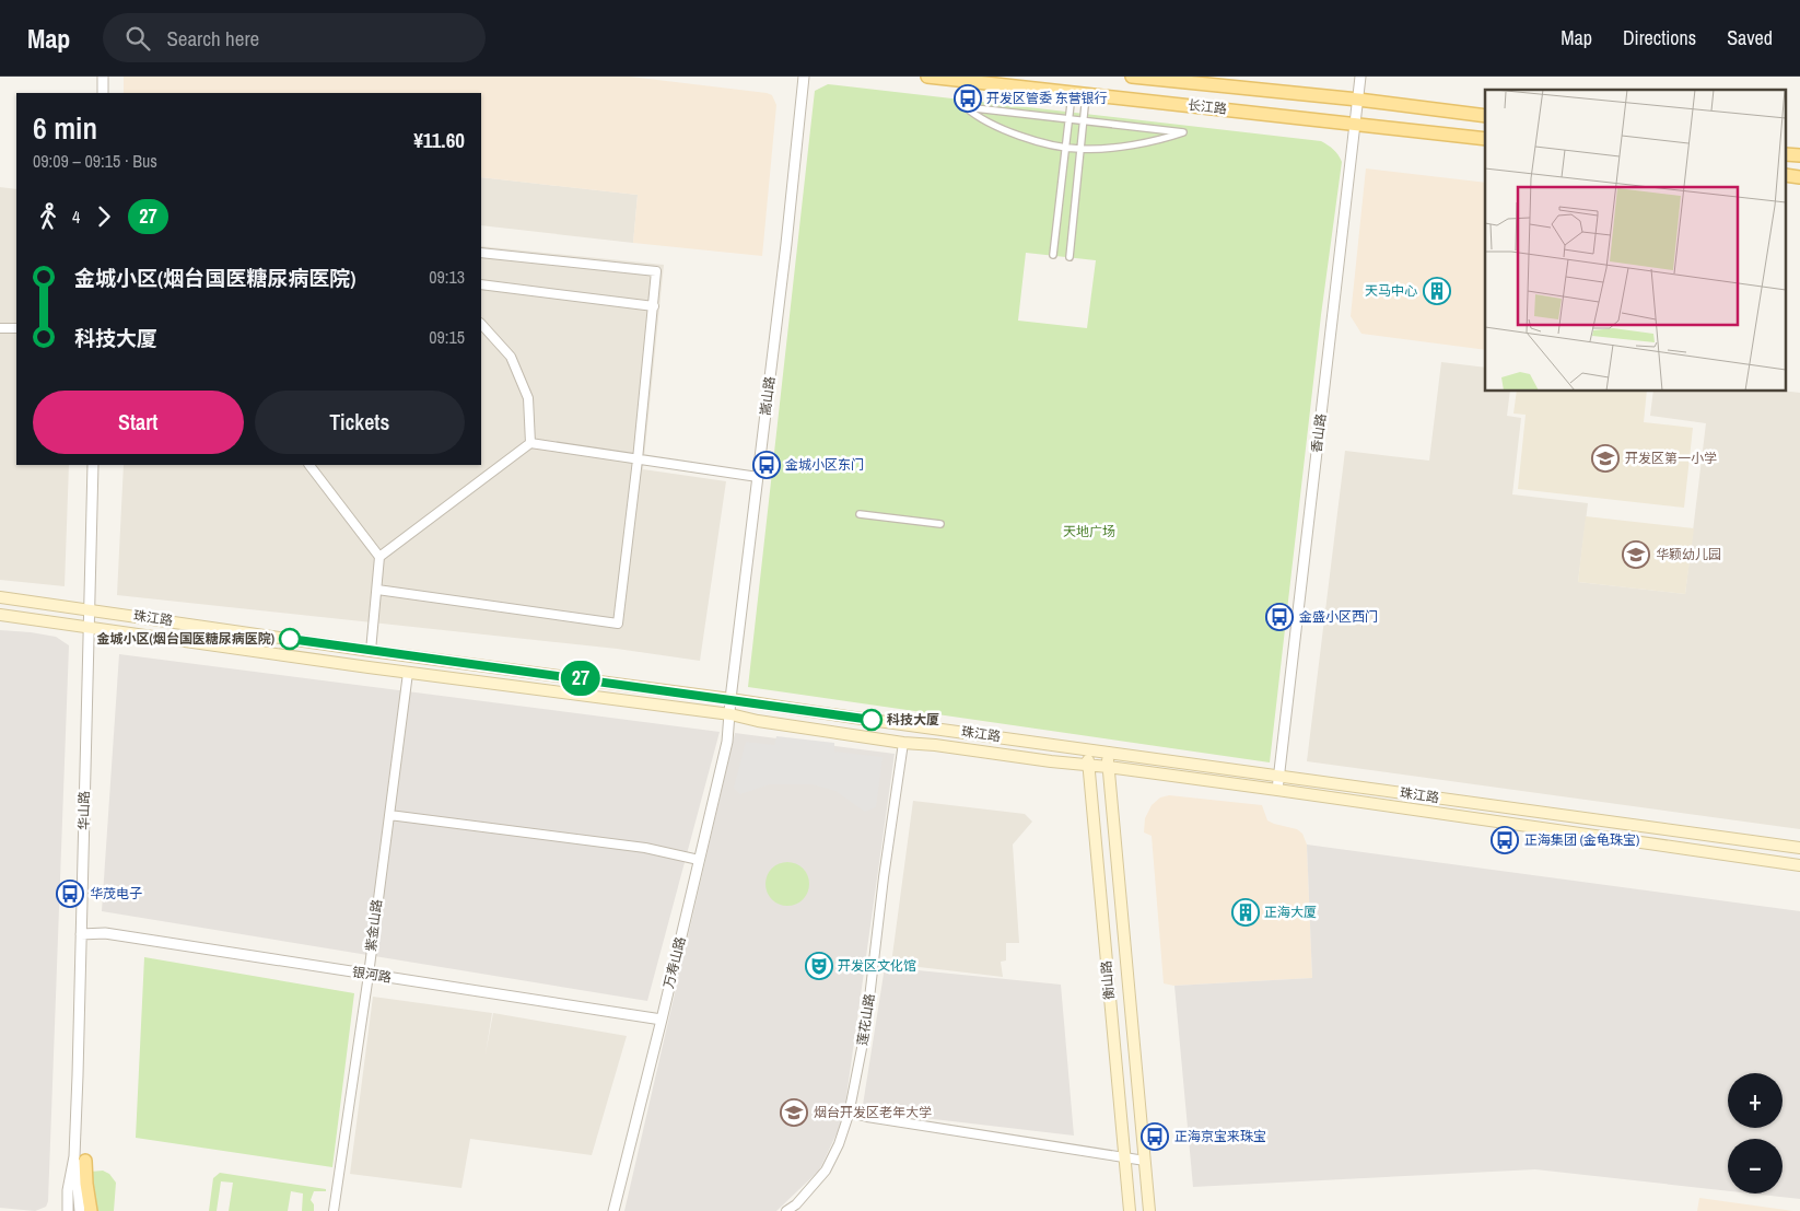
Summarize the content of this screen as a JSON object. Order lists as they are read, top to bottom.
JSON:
{
  "streets": {
    "main road": ["长江路", "珠江路", "衡山路"],
    "street": [
      "嵩山路",
      "香山路",
      "华山路",
      "紫金山路",
      "万寿山路",
      "银河路",
      "莲花山路"
    ]
  },
  "crossings": [
    ["长江路", "香山路"],
    ["嵩山路", "珠江路"],
    ["嵩山路", "万寿山路"],
    ["香山路", "珠江路"],
    ["珠江路", "华山路"],
    ["珠江路", "衡山路"],
    ["华山路", "银河路"],
    ["紫金山路", "银河路"],
    ["万寿山路", "银河路"]
  ],
  "parks": ["天地广场"],
  "places": {
    "bus stop": [
      "开发区管委 东营银行",
      "金城小区东门",
      "金盛小区西门",
      "正海集团 (金龟珠宝)",
      "华茂电子",
      "正海京宝来珠宝"
    ],
    "building": ["天马中心", "正海大厦"],
    "school or university": ["开发区第一小学", "华颖幼儿园", "烟台开发区老年大学"],
    "other": ["金城小区(烟台国医糖尿病医院)", "科技大厦"],
    "theatre": ["开发区文化馆"]
  },
  "lines": ["bus line 27"],
  "page": {
    "header": "Map",
    "search": "Search here",
    "nav": ["Map", "Directions", "Saved"],
    "on_map": "27",
    "heading": ["6 min", "09:09 – 09:15 · Bus", "¥11.60"],
    "legs": ["4", "27"],
    "list": [
      {
        "name": "金城小区(烟台国医糖尿病医院)",
        "value": "09:13"
      },
      {
        "name": "科技大厦",
        "value": "09:15"
      }
    ],
    "buttons": ["Start", "Tickets"],
    "map_buttons": ["+", "−"]
  }
}
